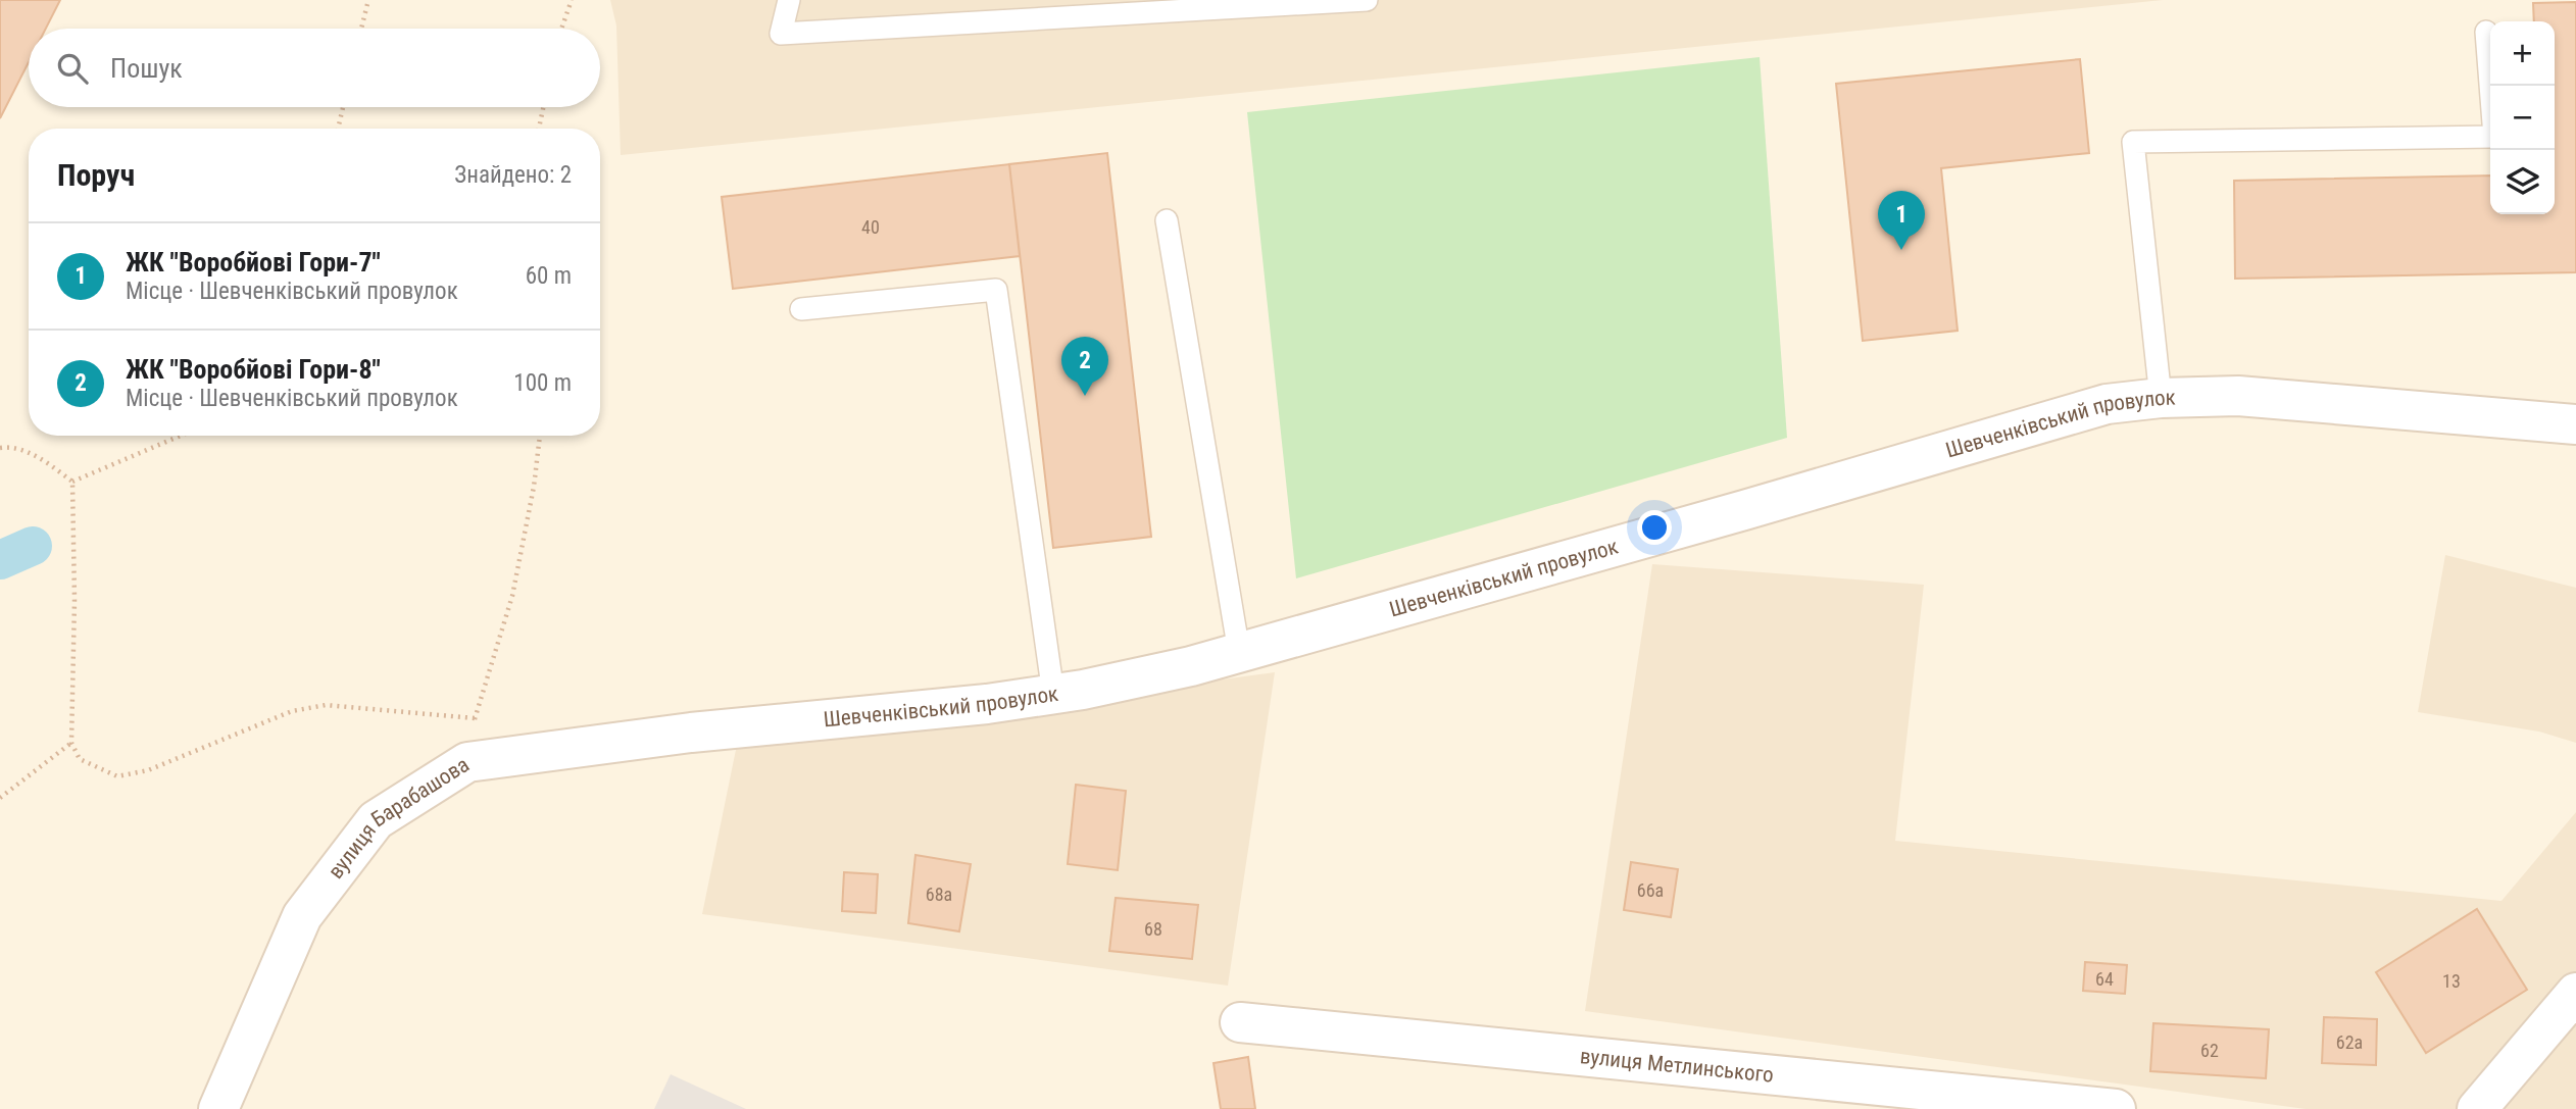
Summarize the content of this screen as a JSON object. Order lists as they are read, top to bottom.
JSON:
{
  "streets": {
    "street": ["Шевченківський провулок", "вулиця Барабашова", "вулиця Метлинського"]
  },
  "crossings": [
    ["Шевченківський провулок", "вулиця Барабашова"]
  ],
  "house_numbers": [
    "40",
    "66а",
    "68а",
    "68",
    "64",
    "13",
    "62а",
    "62"
  ],
  "page": {
    "map_buttons": ["+", "−"],
    "search": "Пошук",
    "heading": ["Поруч", "Знайдено: 2"],
    "pins": ["1", "2"],
    "list": [
      {
        "mark": "1",
        "name": "ЖК \"Воробйові Гори-7\"",
        "note": "Місце · Шевченківський провулок",
        "value": "60 m"
      },
      {
        "mark": "2",
        "name": "ЖК \"Воробйові Гори-8\"",
        "note": "Місце · Шевченківський провулок",
        "value": "100 m"
      }
    ]
  }
}
